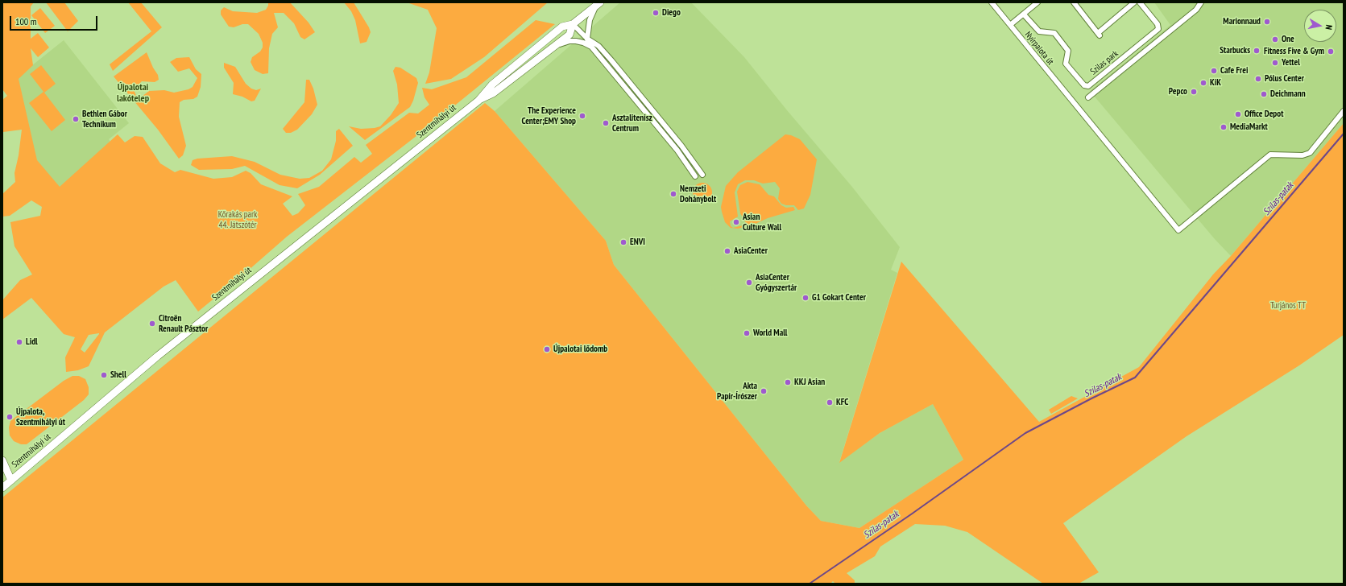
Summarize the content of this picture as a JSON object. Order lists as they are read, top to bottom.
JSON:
{
  "streets": {
    "main road": ["Szentmihályi út"],
    "street": ["Nyírpalota út", "Szilas park"]
  },
  "districts": ["Újpalotai lakótelep"],
  "water": ["Szilas-patak"],
  "parks": ["Kőrakás park 44. Játszótér", "Turjános TT"],
  "places": [
    "Diego",
    "Marionnaud",
    "One",
    "Starbucks",
    "Fitness Five & Gym",
    "Yettel",
    "Cafe Frei",
    "Pólus Center",
    "KiK",
    "Pepco",
    "Deichmann",
    "Office Depot",
    "The Experience Center;EMY Shop",
    "Bethlen Gábor Technikum",
    "Asztalitenisz Centrum",
    "MediaMarkt",
    "Nemzeti Dohánybolt",
    "Asian Culture Wall",
    "ENVI",
    "AsiaCenter",
    "AsiaCenter Gyógyszertár",
    "G1 Gokart Center",
    "Citroën Renault Pásztor",
    "World Mall",
    "Lidl",
    "Újpalotai lődomb",
    "Shell",
    "KKJ Asian",
    "Akta Papír-Írószer",
    "KFC",
    "Újpalota, Szentmihályi út"
  ],
  "scale_bar": "100 m",
  "north": "right"
}
